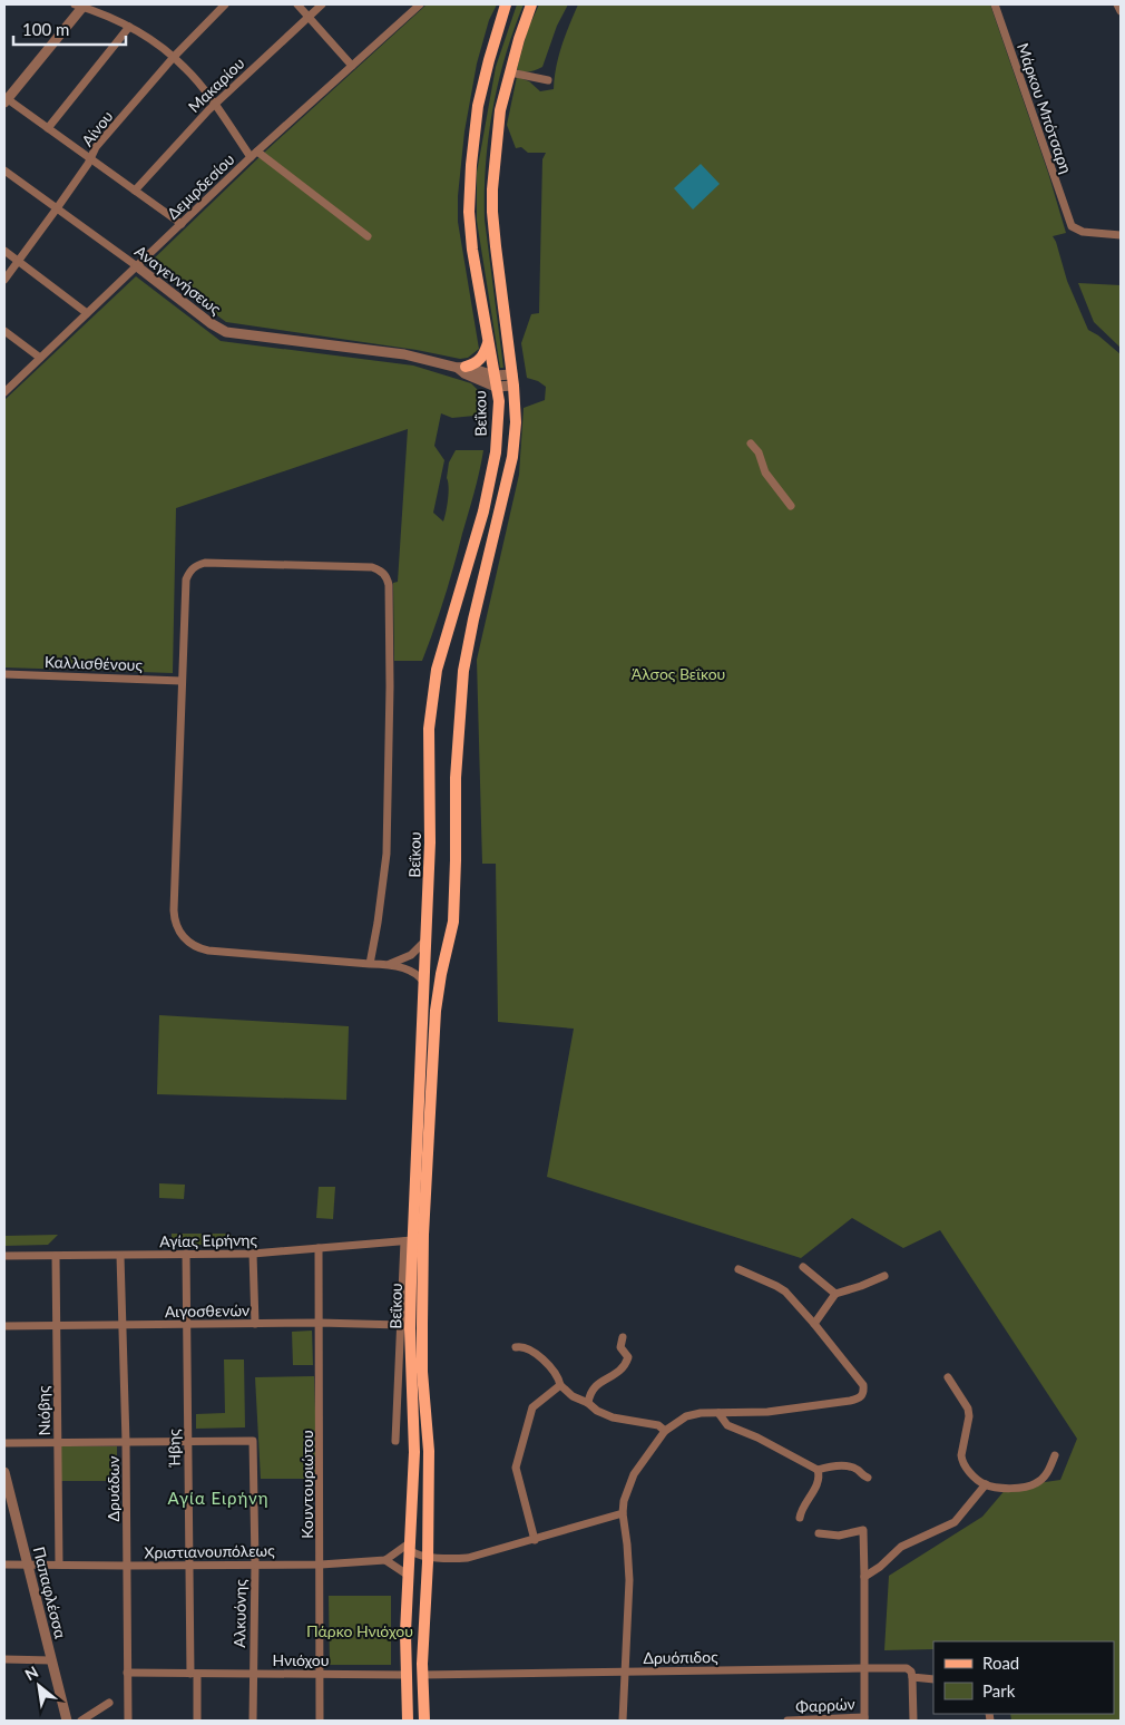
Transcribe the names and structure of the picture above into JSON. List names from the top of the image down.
{
  "streets": {
    "main road": ["Βεΐκου"],
    "street": [
      "Μακαρίου",
      "Μάρκου Μπότσαρη",
      "Αίνου",
      "Δεμιρδεσίου",
      "Αναγεννήσεως",
      "Καλλισθένους",
      "Αγίας Ειρήνης",
      "Αιγοσθενών",
      "Νιόβης",
      "Ήβης",
      "Κουντουριώτου",
      "Δρυάδων",
      "Χριστιανουπόλεως",
      "Παπαφλέσσα",
      "Αλκυόνης",
      "Δρυόπιδος",
      "Ηνιόχου",
      "Φαρρών"
    ]
  },
  "crossings": [
    ["Αίνου", "Αναγεννήσεως"],
    ["Δεμιρδεσίου", "Αναγεννήσεως"],
    ["Αναγεννήσεως", "Βεΐκου"],
    ["Βεΐκου", "Αγίας Ειρήνης"],
    ["Βεΐκου", "Αιγοσθενών"],
    ["Βεΐκου", "Δρυόπιδος"],
    ["Βεΐκου", "Ηνιόχου"],
    ["Αγίας Ειρήνης", "Νιόβης"],
    ["Αγίας Ειρήνης", "Ήβης"],
    ["Αγίας Ειρήνης", "Κουντουριώτου"],
    ["Αγίας Ειρήνης", "Δρυάδων"],
    ["Αιγοσθενών", "Νιόβης"],
    ["Αιγοσθενών", "Ήβης"],
    ["Αιγοσθενών", "Κουντουριώτου"],
    ["Αιγοσθενών", "Δρυάδων"],
    ["Νιόβης", "Χριστιανουπόλεως"],
    ["Ήβης", "Χριστιανουπόλεως"],
    ["Ήβης", "Αλκυόνης"],
    ["Ήβης", "Ηνιόχου"],
    ["Κουντουριώτου", "Χριστιανουπόλεως"],
    ["Κουντουριώτου", "Ηνιόχου"],
    ["Δρυάδων", "Χριστιανουπόλεως"],
    ["Δρυάδων", "Ηνιόχου"],
    ["Χριστιανουπόλεως", "Παπαφλέσσα"],
    ["Χριστιανουπόλεως", "Αλκυόνης"],
    ["Αλκυόνης", "Ηνιόχου"]
  ],
  "districts": ["Αγία Ειρήνη"],
  "parks": ["Άλσος Βεΐκου", "Πάρκο Ηνιόχου"],
  "legend": ["Road", "Park"],
  "scale_bar": "100 m",
  "north": "top left"
}
